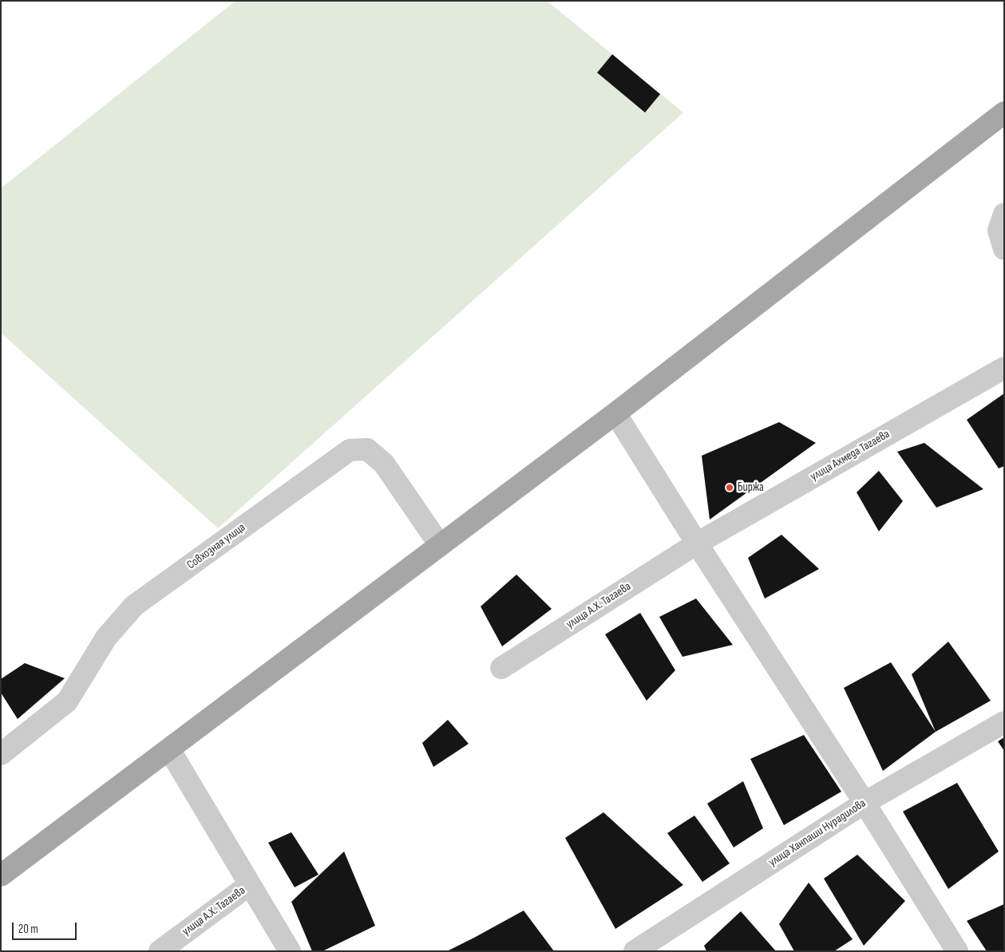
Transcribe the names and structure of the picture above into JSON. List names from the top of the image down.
{
  "streets": {
    "street": [
      "улица Ахмеда Тагаева",
      "Совхозная улица",
      "улица А.Х. Тагаева",
      "улица Ханпаши Нурадилова"
    ]
  },
  "crossings": [
    ["улица Ахмеда Тагаева", "улица А.Х. Тагаева"]
  ],
  "places": ["Биржа"],
  "scale_bar": "20 m"
}
